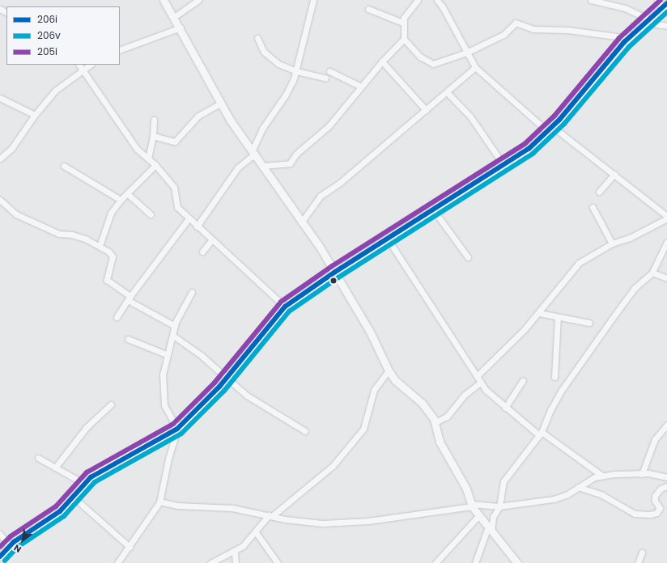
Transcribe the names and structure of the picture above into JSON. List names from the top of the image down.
{
  "lines": ["transit line 205i", "transit line 206i", "transit line 206v"],
  "legend": ["206i", "206v", "205i"],
  "north": "bottom left"
}
